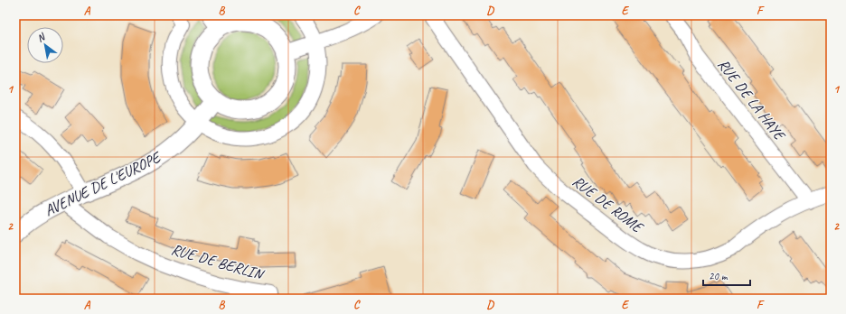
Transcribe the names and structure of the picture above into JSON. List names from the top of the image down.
{
  "streets": {
    "street": [
      "RUE DE LA HAYE",
      "AVENUE DE L'EUROPE",
      "RUE DE ROME",
      "RUE DE BERLIN"
    ]
  },
  "crossings": [
    ["RUE DE LA HAYE", "RUE DE ROME"],
    ["AVENUE DE L'EUROPE", "RUE DE BERLIN"]
  ],
  "scale_bar": "20 m",
  "north": "top left",
  "grid": {
    "columns": [
      "A",
      "B",
      "C",
      "D",
      "E",
      "F"
    ],
    "rows": ["1", "2"]
  }
}
